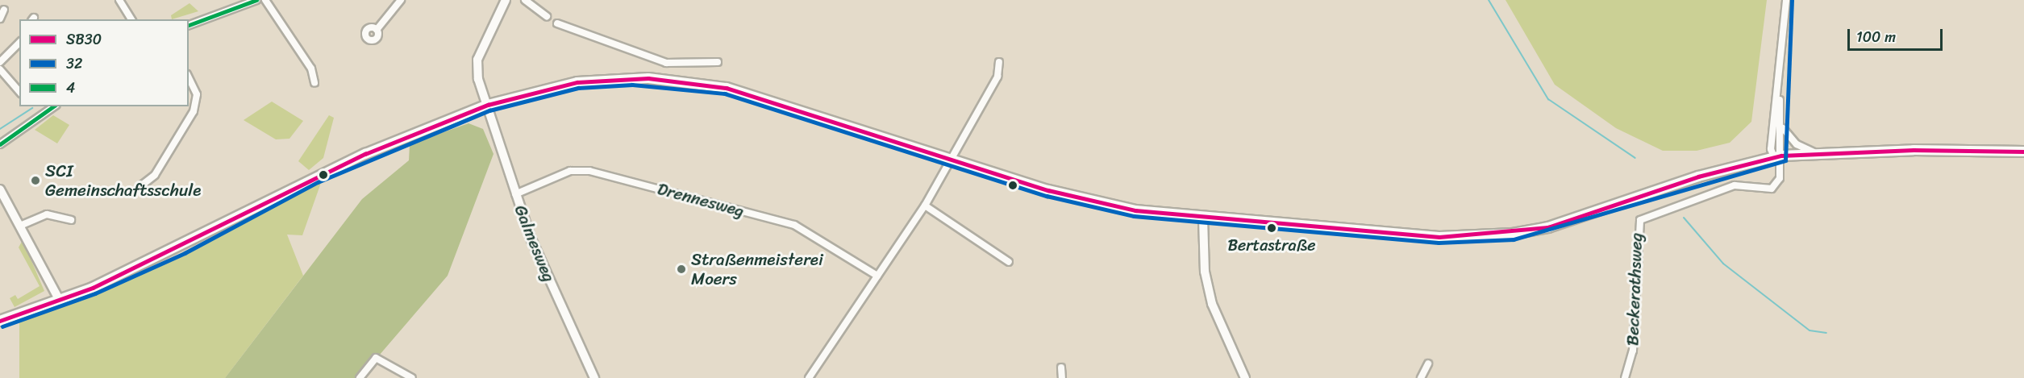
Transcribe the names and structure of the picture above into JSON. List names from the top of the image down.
{
  "streets": {
    "street": ["Drennesweg", "Galmesweg", "Beckerathsweg"]
  },
  "crossings": [
    ["Drennesweg", "Galmesweg"]
  ],
  "places": ["SCI Gemeinschaftsschule", "Bertastraße", "Straßenmeisterei Moers"],
  "lines": ["transit line 32", "transit line 4", "transit line SB30"],
  "legend": ["SB30", "32", "4"],
  "scale_bar": "100 m"
}
